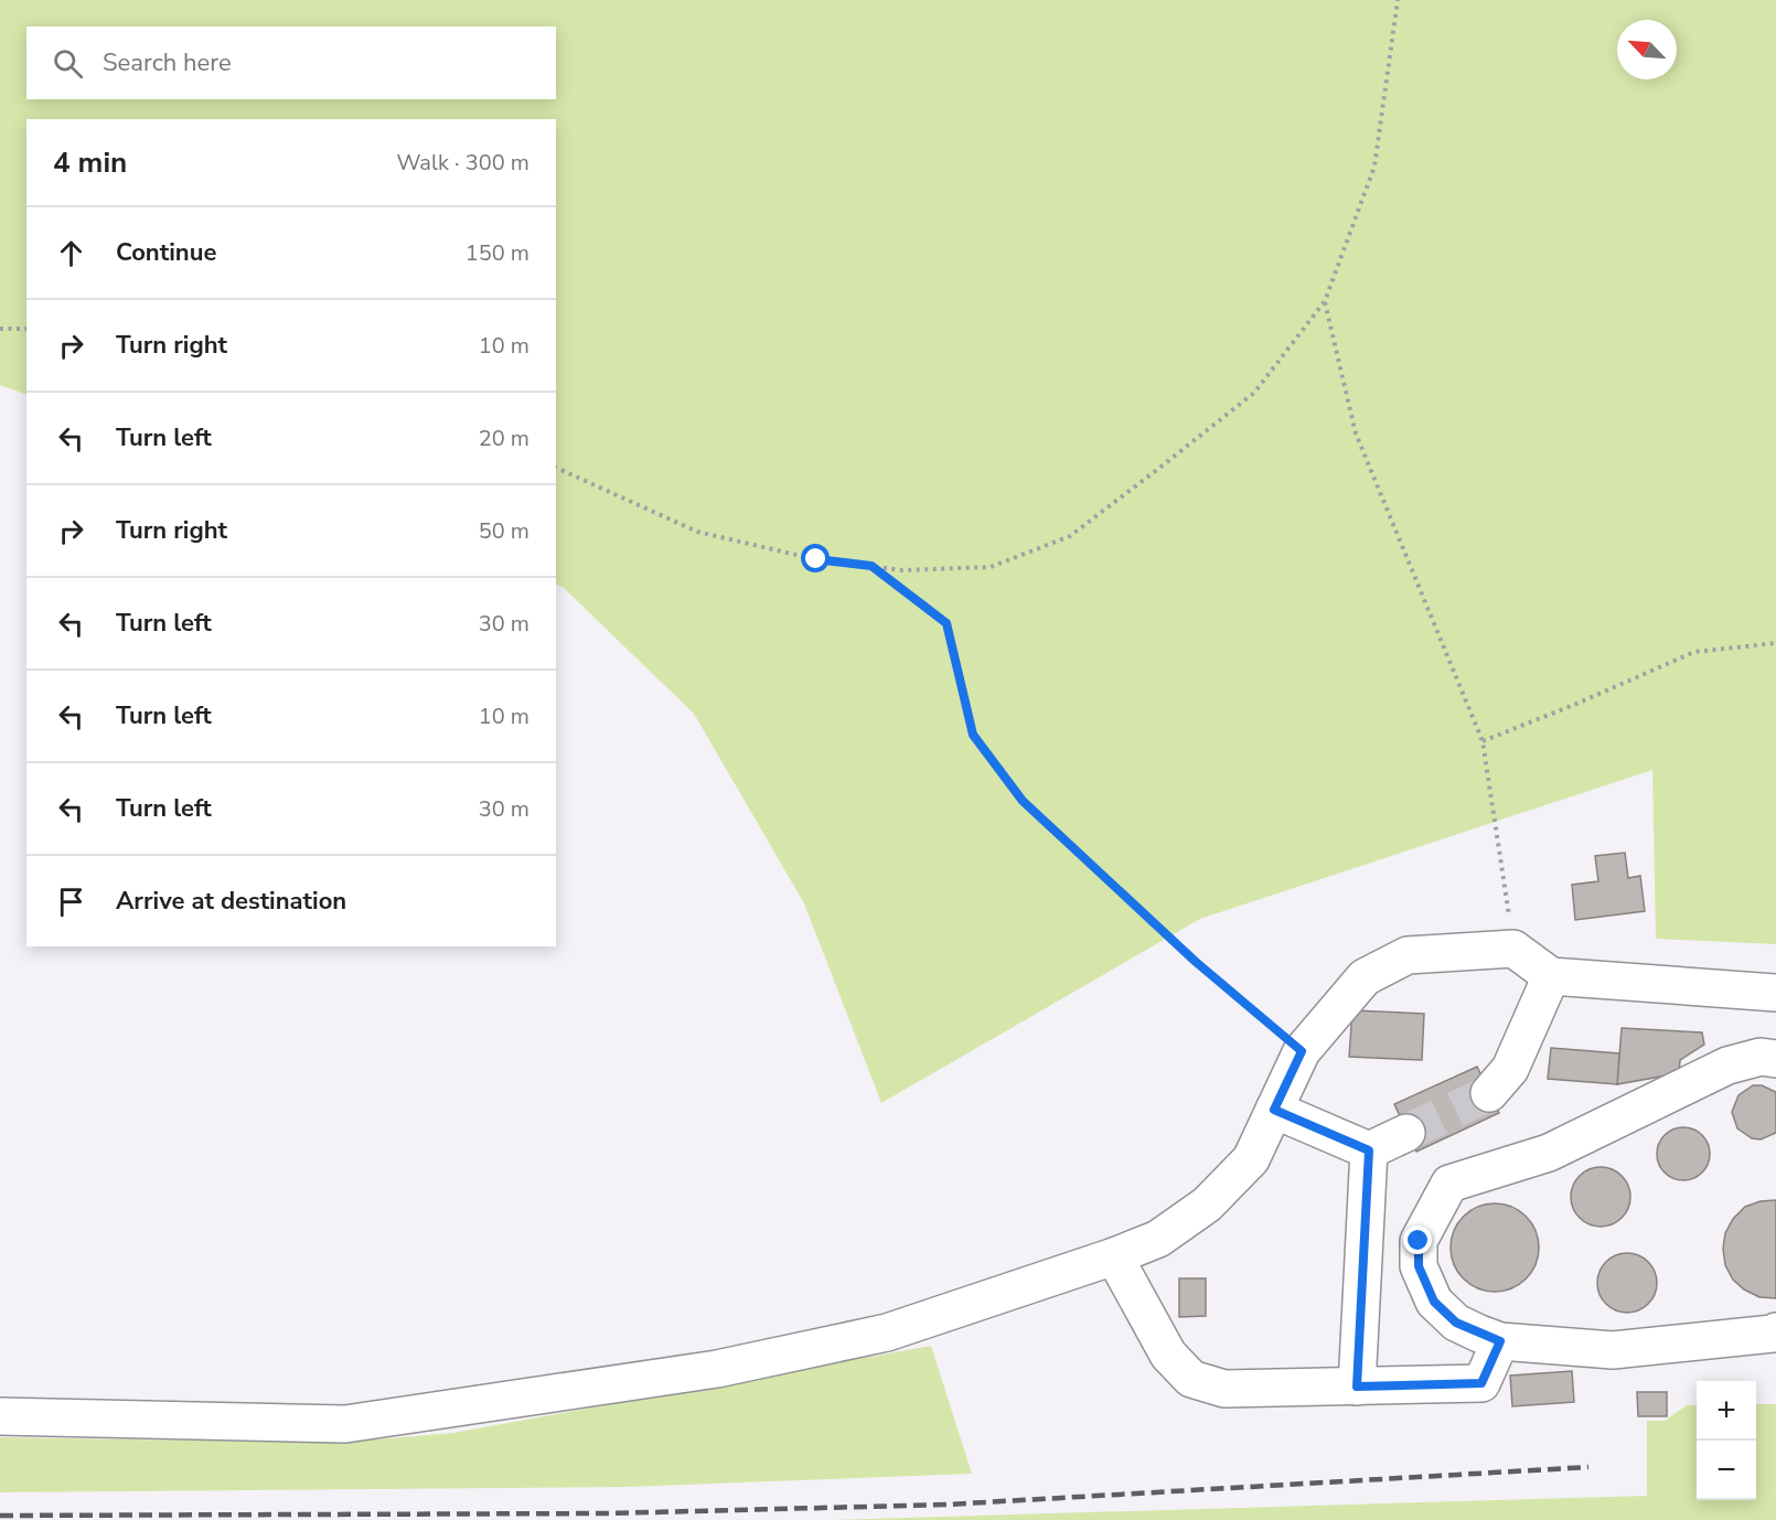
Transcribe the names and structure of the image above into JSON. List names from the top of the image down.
{
  "north": "top left",
  "page": {
    "search": "Search here",
    "heading": ["4 min", "Walk · 300 m"],
    "list": [
      ["Continue", "150 m"],
      ["Turn right", "10 m"],
      ["Turn left", "20 m"],
      ["Turn right", "50 m"],
      ["Turn left", "30 m"],
      ["Turn left", "10 m"],
      ["Turn left", "30 m"],
      "Arrive at destination"
    ],
    "map_buttons": ["+", "−"]
  }
}
